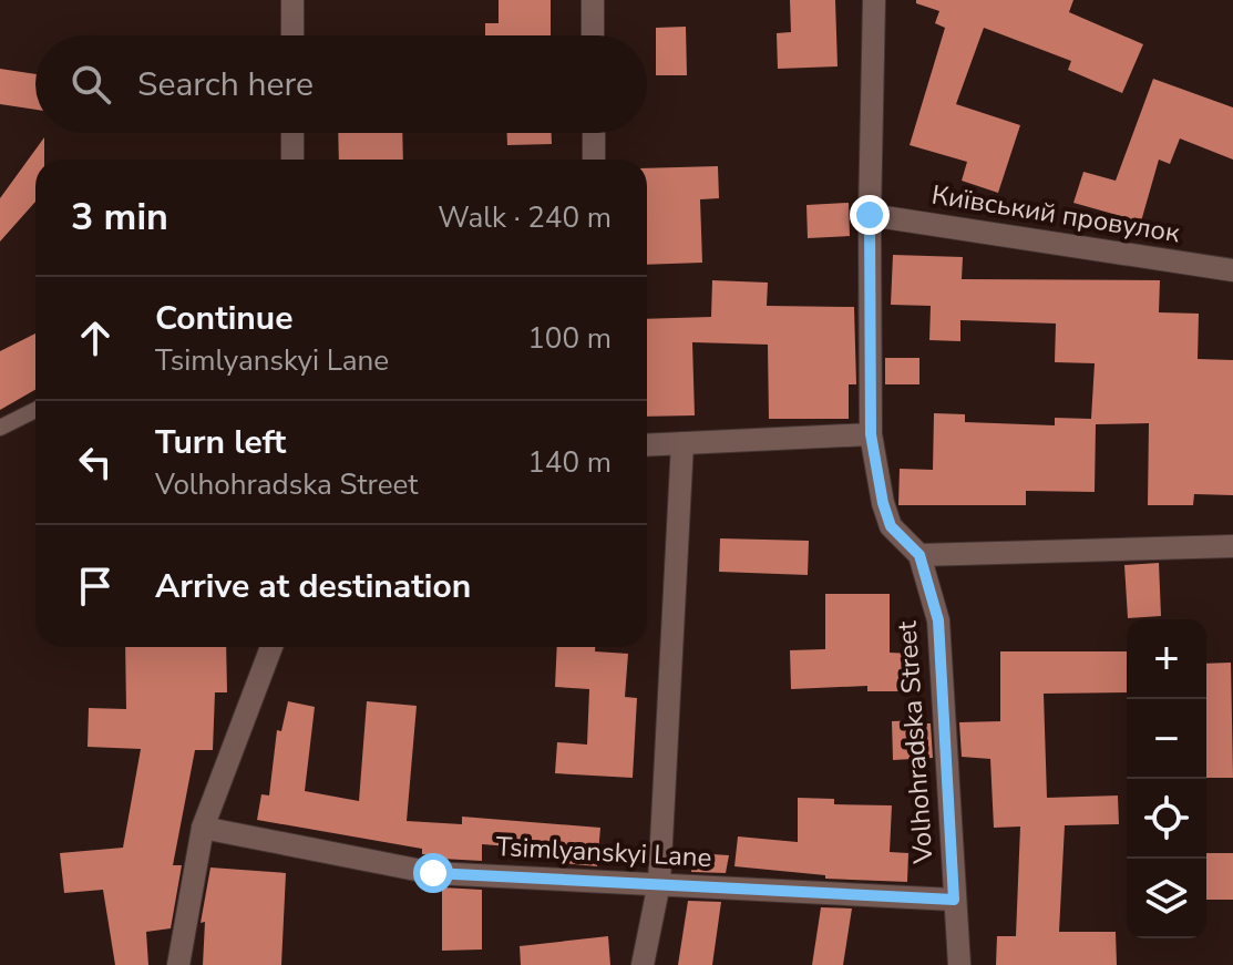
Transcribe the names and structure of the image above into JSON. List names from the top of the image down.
{
  "streets": {
    "street": ["Київський провулок", "Volhohradska Street", "Tsimlyanskyi Lane"]
  },
  "crossings": [
    ["Київський провулок", "Volhohradska Street"],
    ["Volhohradska Street", "Tsimlyanskyi Lane"]
  ],
  "page": {
    "search": "Search here",
    "heading": ["3 min", "Walk · 240 m"],
    "list": [
      ["Continue", "Tsimlyanskyi Lane", "100 m"],
      ["Turn left", "Volhohradska Street", "140 m"],
      "Arrive at destination"
    ],
    "map_buttons": ["+", "−"]
  }
}
